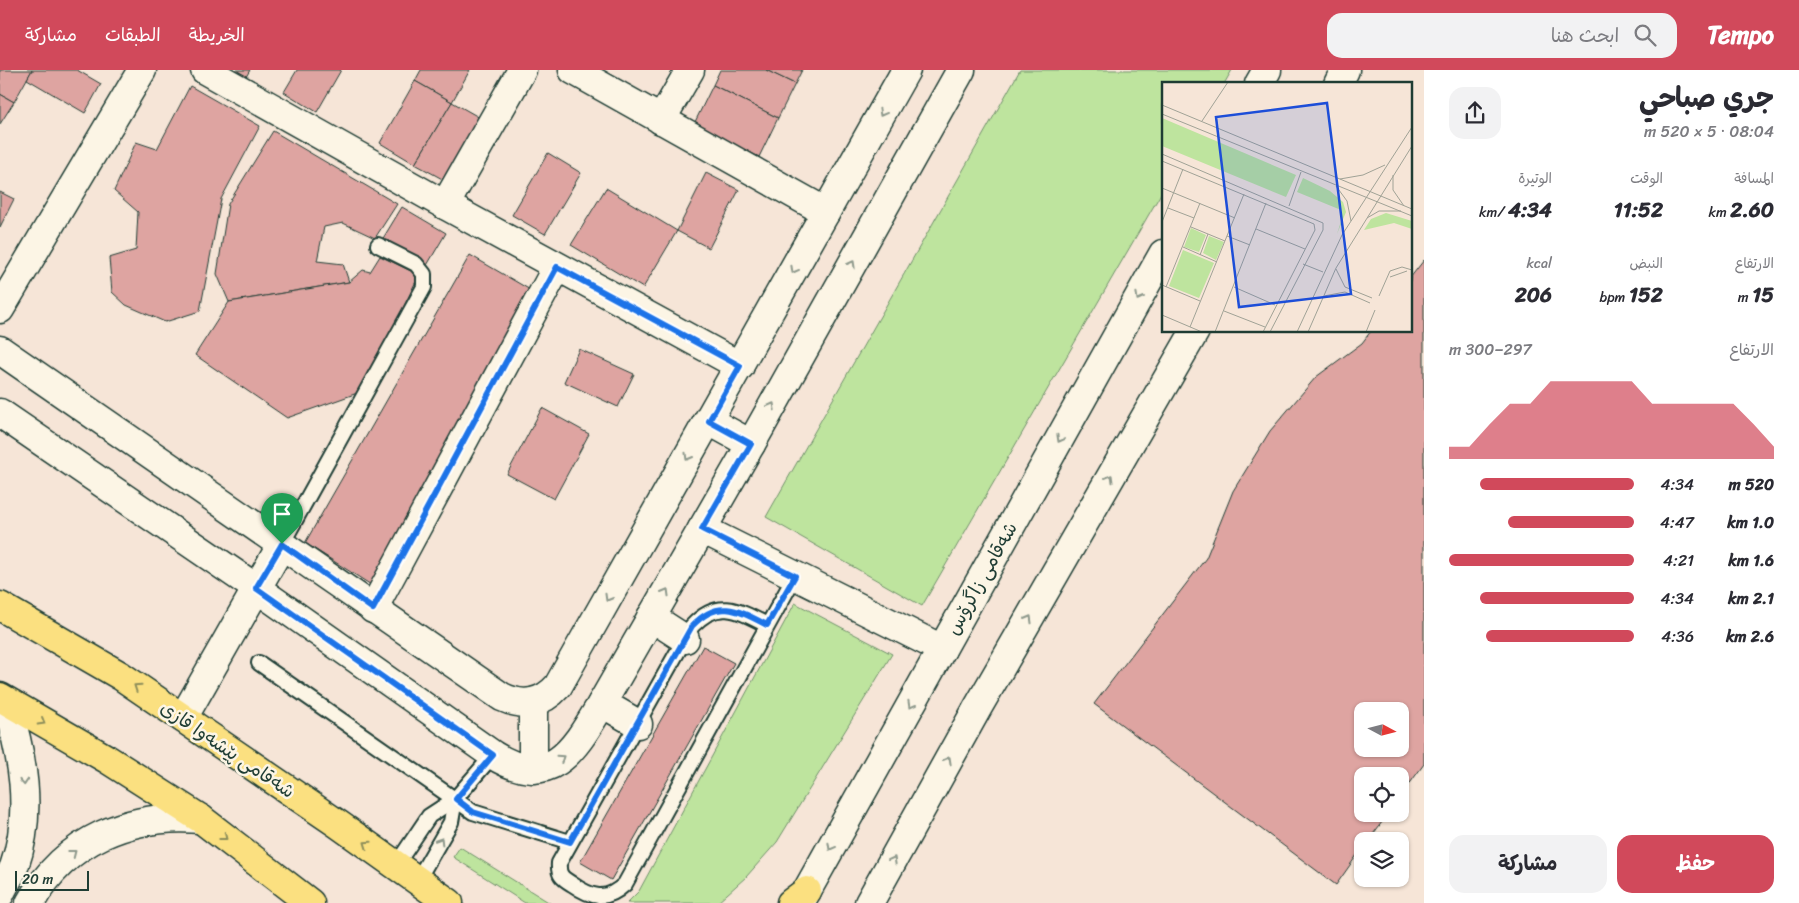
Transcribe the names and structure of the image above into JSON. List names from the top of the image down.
{
  "streets": {
    "highway": ["شەقامی پێشەوا قازی"],
    "street": ["شەقامی زاگرۆس"]
  },
  "scale_bar": "20 m",
  "north": "right",
  "page": {
    "header": "Tempo",
    "search": "ابحث هنا",
    "nav": ["الخريطة", "الطبقات", "مشاركة"],
    "heading": ["جري صباحي", "08:04 · 5 × 520 m"],
    "stats": [
      ["المسافة", "2.60 km"],
      ["الوقت", "11:52"],
      ["الوتيرة", "4:34 /km"],
      ["الارتفاع", "15 m"],
      ["النبض", "152 bpm"],
      ["kcal", "206"]
    ],
    "chart": ["الارتفاع", "297–300 m"],
    "list": [
      {
        "name": "520 m",
        "note": "4:34"
      },
      {
        "name": "1.0 km",
        "note": "4:47"
      },
      {
        "name": "1.6 km",
        "note": "4:21"
      },
      {
        "name": "2.1 km",
        "note": "4:34"
      },
      {
        "name": "2.6 km",
        "note": "4:36"
      }
    ],
    "buttons": ["حفظ", "مشاركة"],
    "scale": "20 m"
  }
}
